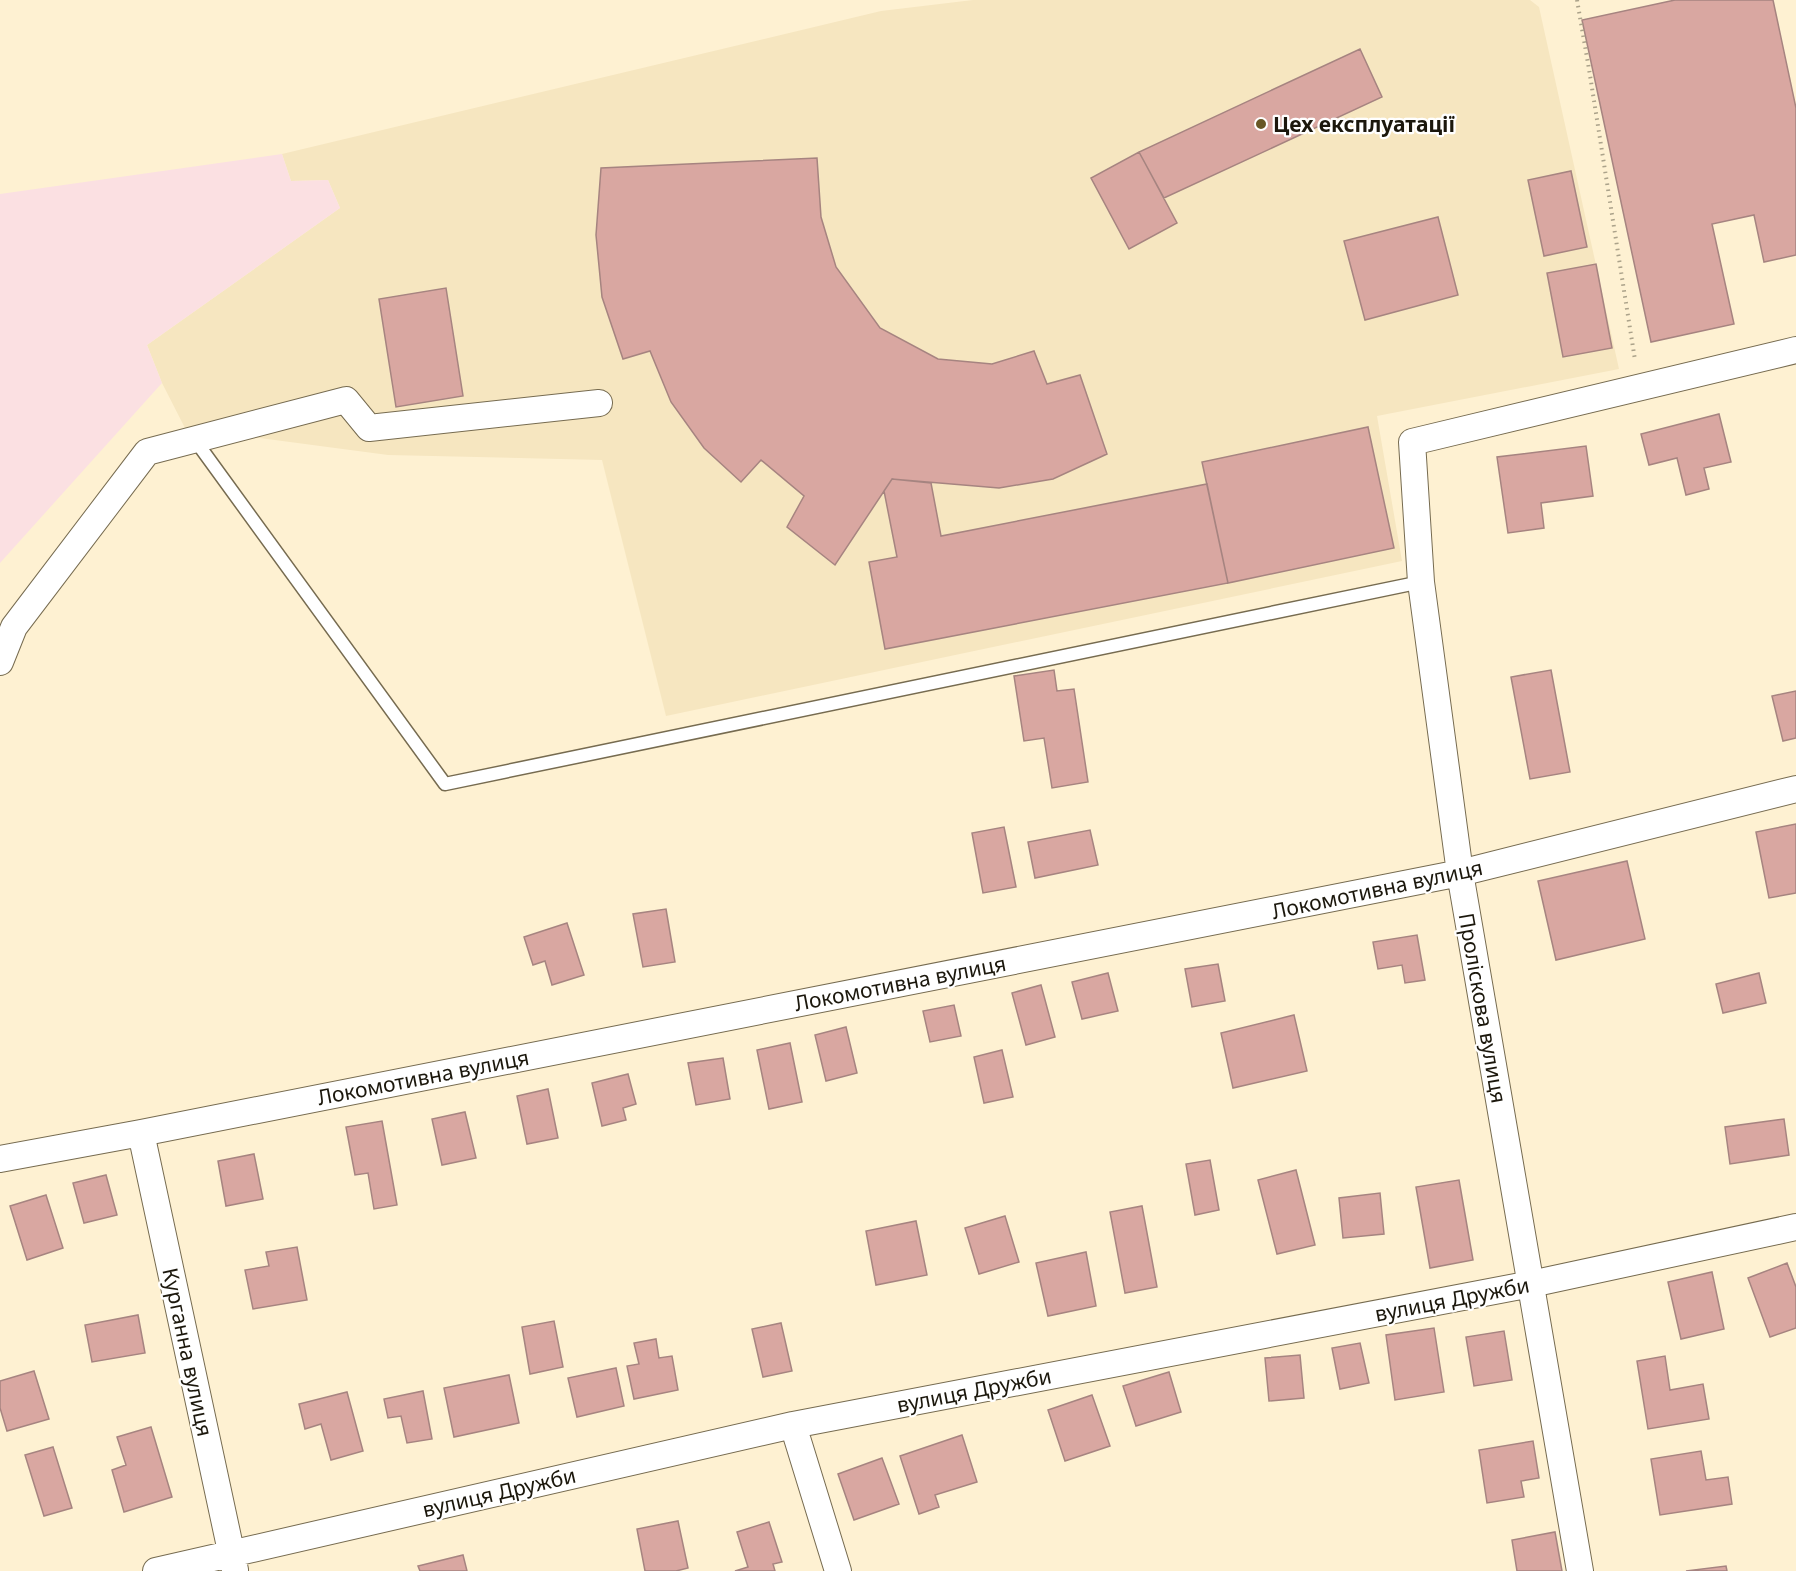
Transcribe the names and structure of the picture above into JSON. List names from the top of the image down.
{
  "streets": {
    "street": [
      "Локомотивна вулиця",
      "Проліскова вулиця",
      "вулиця Дружби",
      "Курганна вулиця"
    ]
  },
  "crossings": [
    ["Локомотивна вулиця", "Проліскова вулиця"],
    ["Локомотивна вулиця", "Курганна вулиця"],
    ["Проліскова вулиця", "вулиця Дружби"],
    ["вулиця Дружби", "Курганна вулиця"]
  ],
  "places": ["Цех експлуатації"]
}
